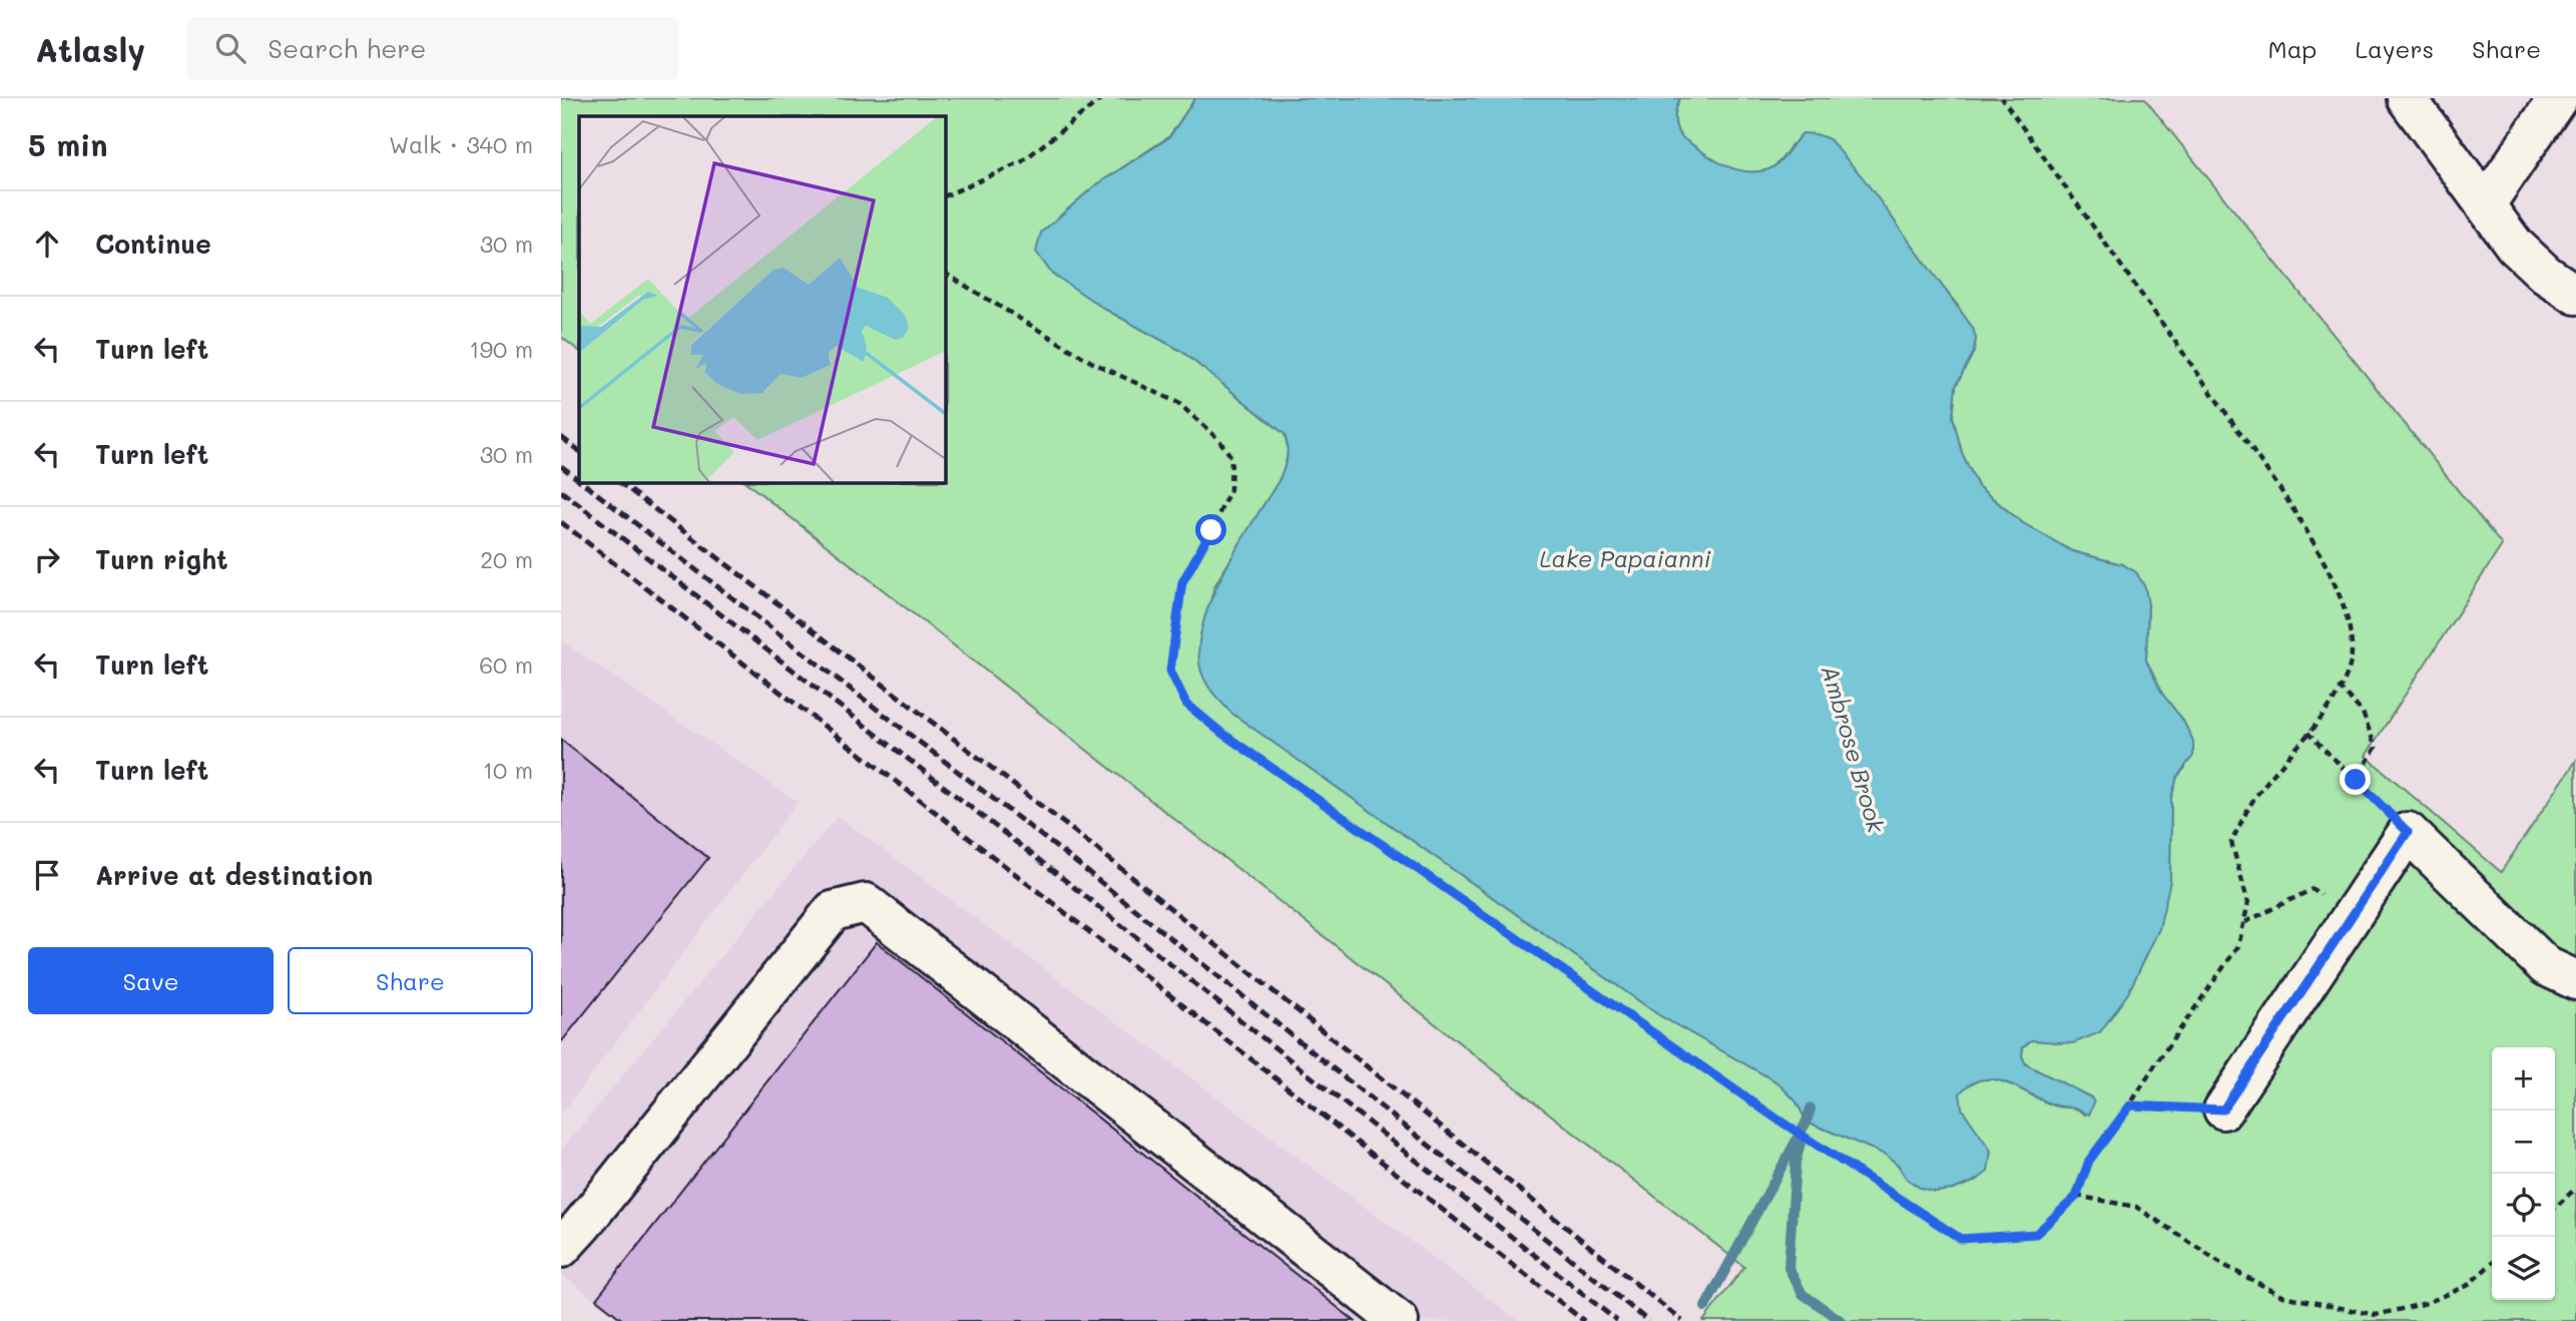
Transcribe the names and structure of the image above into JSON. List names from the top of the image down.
{
  "water": ["Lake Papaianni", "Ambrose Brook"],
  "page": {
    "header": "Atlasly",
    "search": "Search here",
    "nav": ["Map", "Layers", "Share"],
    "heading": ["5 min", "Walk · 340 m"],
    "list": [
      ["Continue", "30 m"],
      ["Turn left", "190 m"],
      ["Turn left", "30 m"],
      ["Turn right", "20 m"],
      ["Turn left", "60 m"],
      ["Turn left", "10 m"],
      "Arrive at destination"
    ],
    "buttons": ["Save", "Share"],
    "map_buttons": ["+", "−"]
  }
}
